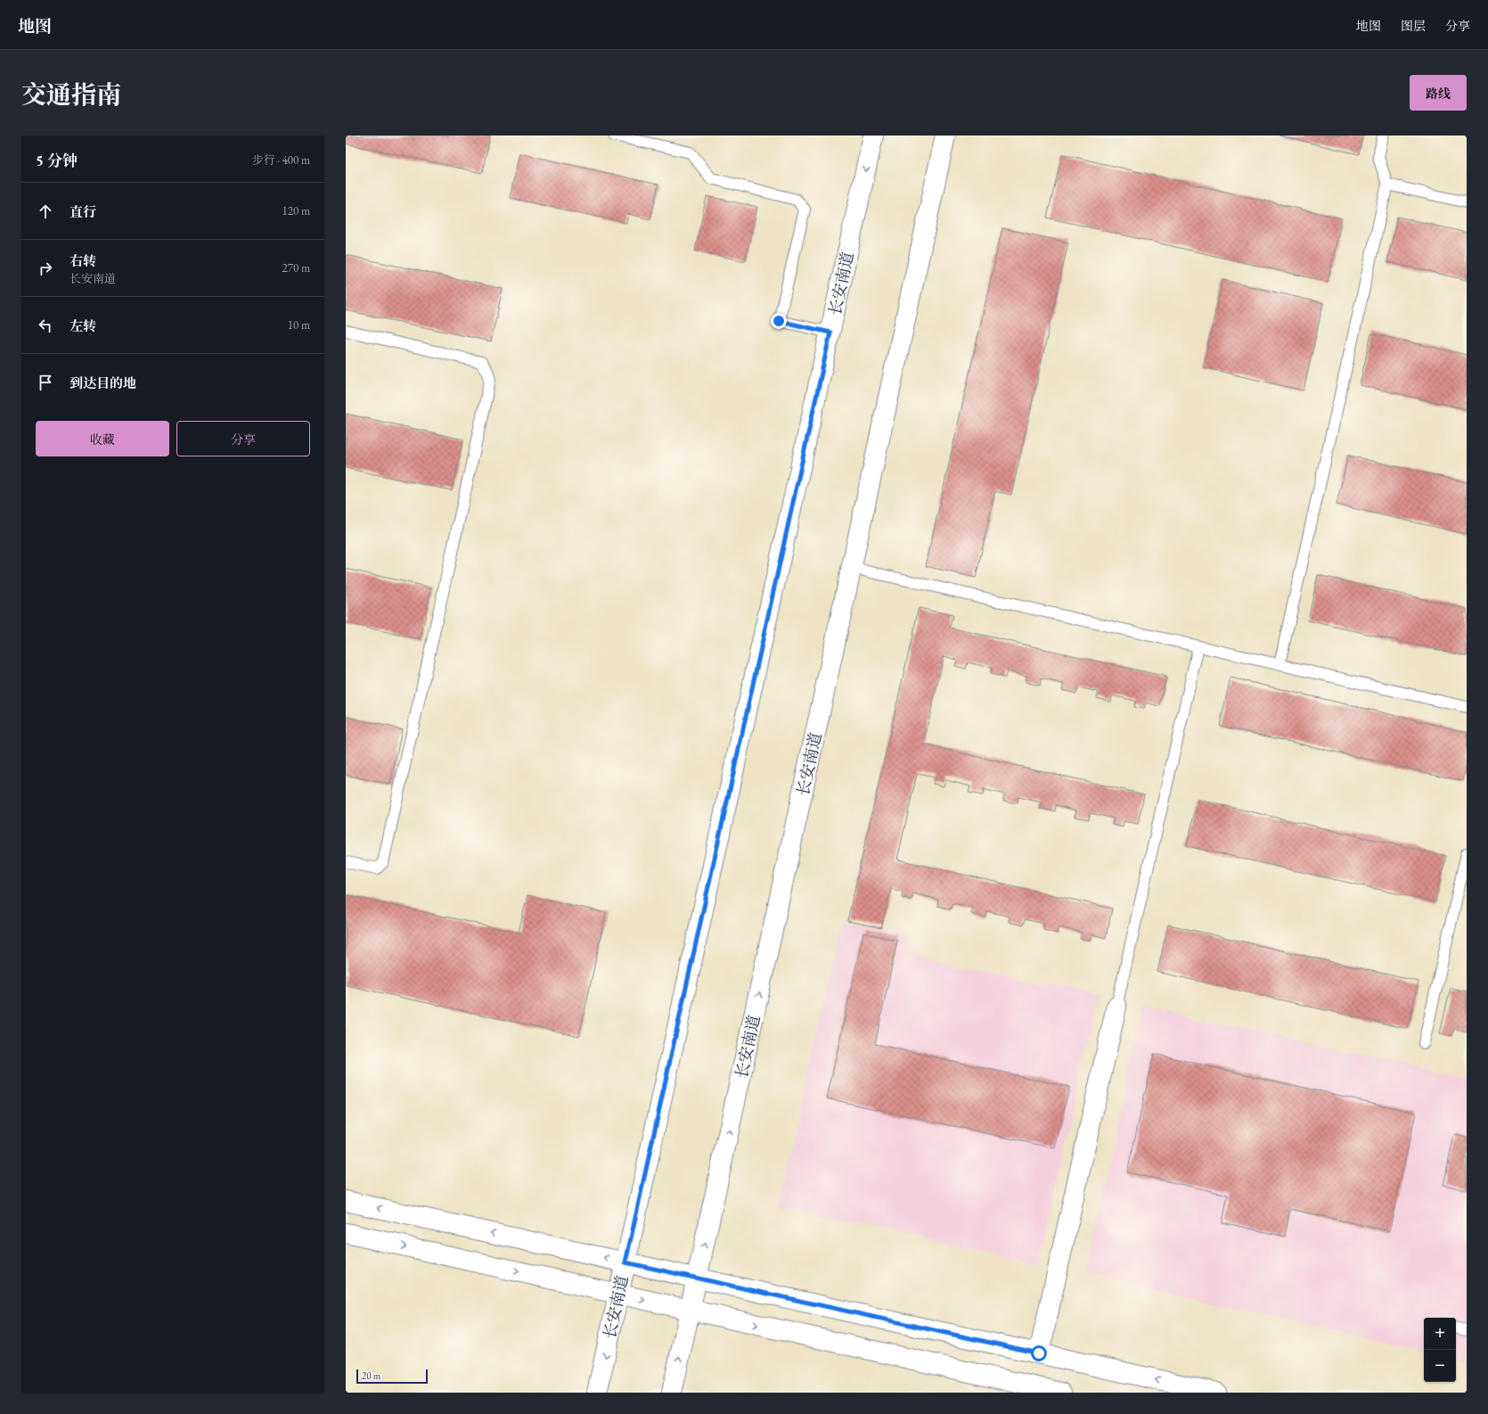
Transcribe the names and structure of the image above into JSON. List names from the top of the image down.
{
  "streets": {
    "main road": ["长安南道"]
  },
  "scale_bar": "20 m",
  "page": {
    "header": "地图",
    "nav": ["地图", "图层", "分享"],
    "title": "交通指南",
    "buttons": [
      "路线",
      ["收藏", "分享"]
    ],
    "heading": ["5 分钟", "步行 · 400 m"],
    "list": [
      ["直行", "120 m"],
      ["右转", "长安南道", "270 m"],
      ["左转", "10 m"],
      "到达目的地"
    ],
    "map_buttons": ["+", "−"],
    "scale": "20 m"
  }
}
